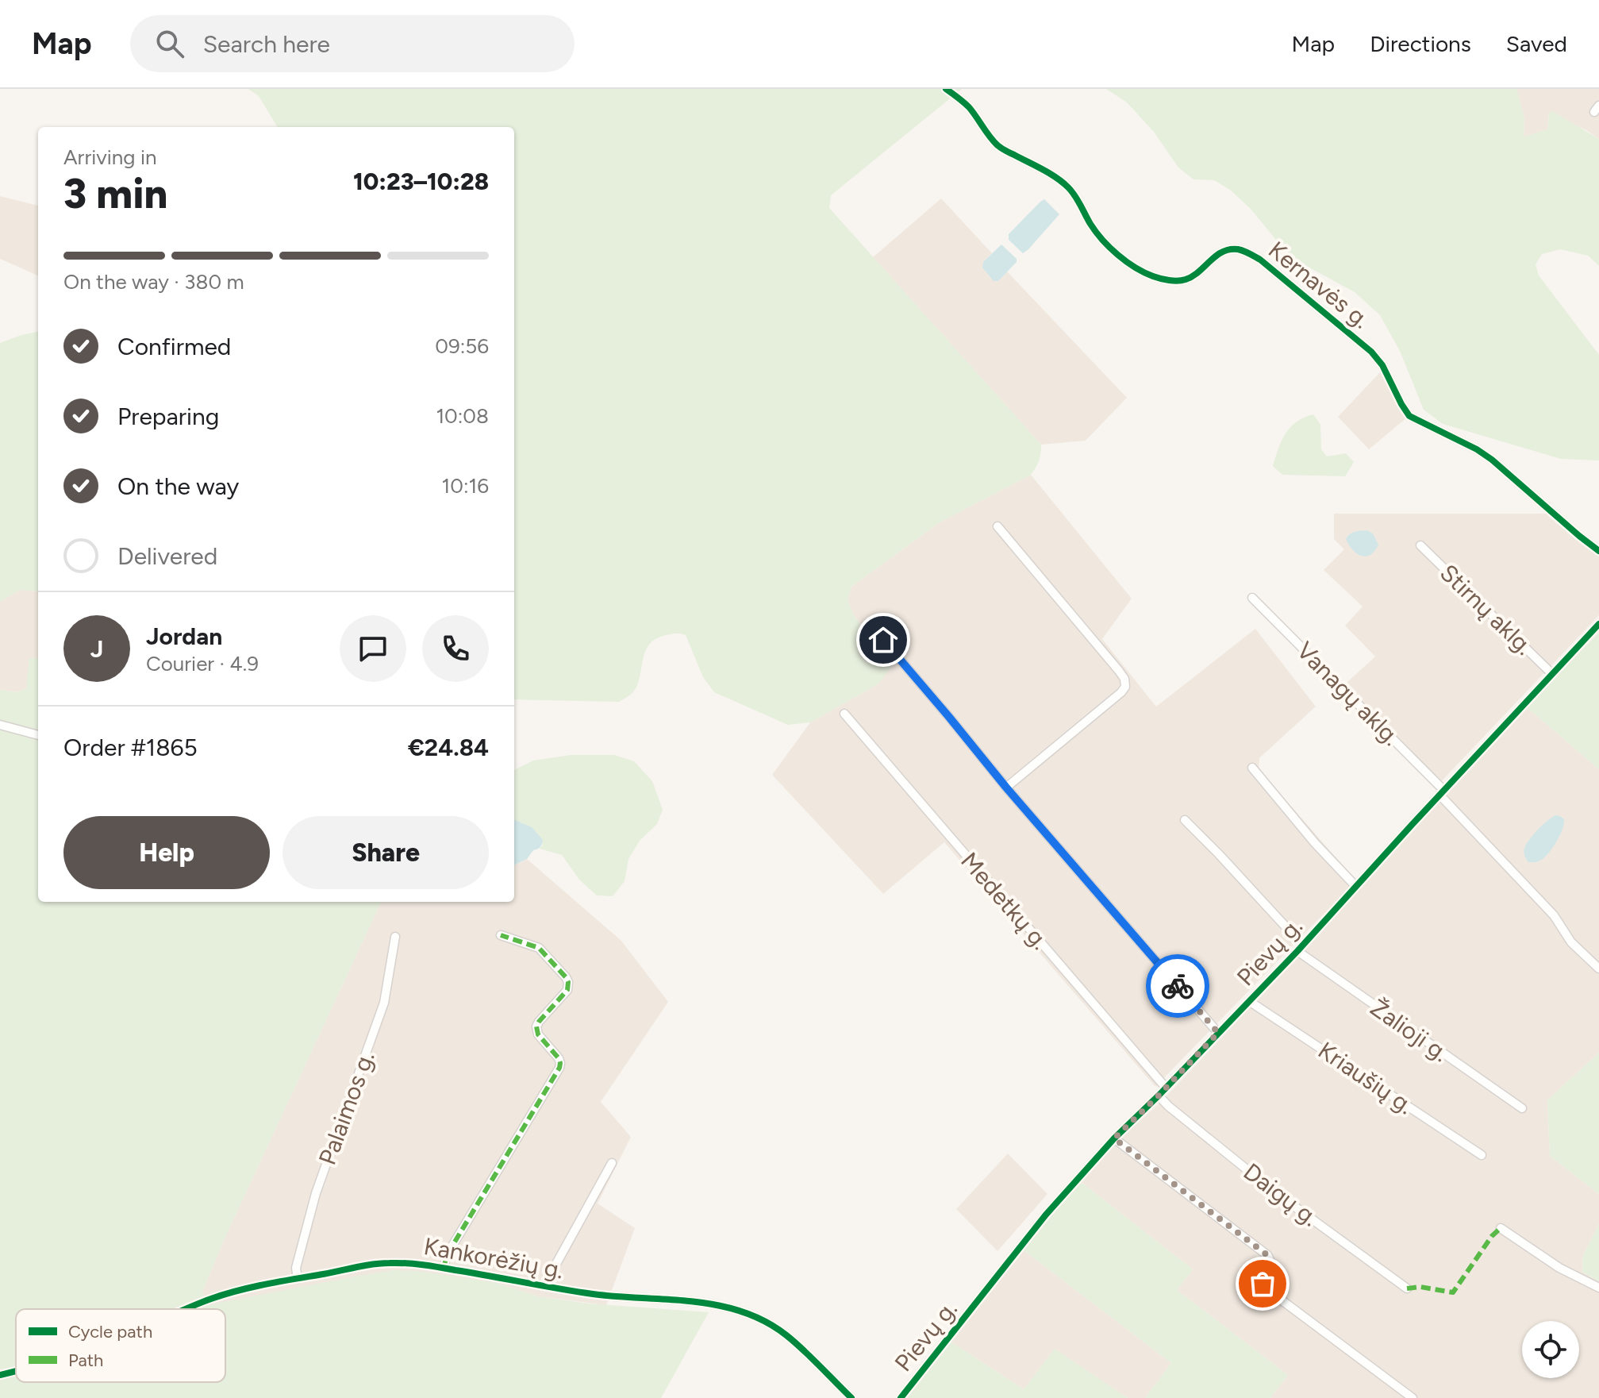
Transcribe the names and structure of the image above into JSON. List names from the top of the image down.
{
  "streets": {
    "street": [
      "Kernavės g.",
      "Stirnų aklg.",
      "Vanagų aklg.",
      "Medetkų g.",
      "Pievų g.",
      "Žalioji g.",
      "Kriaušių g.",
      "Palaimos g.",
      "Daigų g.",
      "Kankorėžių g."
    ]
  },
  "crossings": [
    ["Stirnų aklg.", "Pievų g."],
    ["Vanagų aklg.", "Pievų g."],
    ["Medetkų g.", "Pievų g."],
    ["Pievų g.", "Žalioji g."],
    ["Pievų g.", "Kriaušių g."],
    ["Pievų g.", "Daigų g."],
    ["Palaimos g.", "Kankorėžių g."]
  ],
  "legend": ["Cycle path", "Path"],
  "page": {
    "header": "Map",
    "search": "Search here",
    "nav": ["Map", "Directions", "Saved"],
    "heading": ["3 min", "Arriving in", "10:23–10:28"],
    "panel": [
      "Jordan",
      "Courier · 4.9",
      "Order #1865",
      "€24.84"
    ],
    "bar": "On the way · 380 m",
    "list": [
      ["Confirmed", "09:56"],
      ["Preparing", "10:08"],
      ["On the way", "10:16"],
      "Delivered"
    ],
    "round": "J",
    "buttons": ["Help", "Share"]
  }
}
